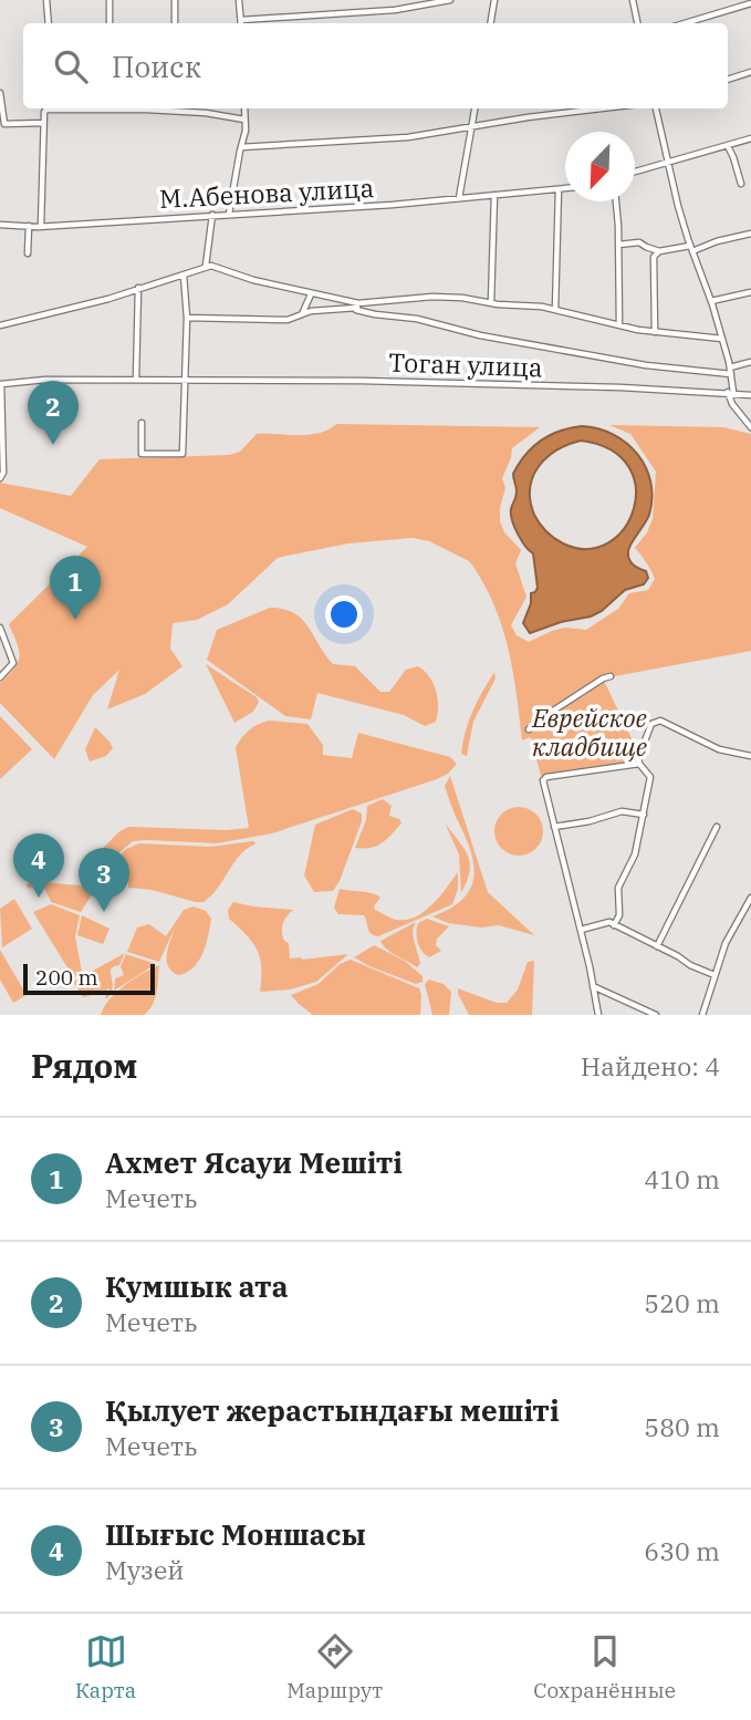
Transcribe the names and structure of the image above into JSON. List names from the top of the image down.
{
  "streets": {
    "street": ["М.Абенова улица", "Тоган улица"]
  },
  "parks": ["Еврейское кладбище"],
  "scale_bar": "200 m",
  "north": "bottom left",
  "page": {
    "search": "Поиск",
    "pins": [
      "2",
      "1",
      "4",
      "3"
    ],
    "scale": "200 m",
    "heading": ["Рядом", "Найдено: 4"],
    "list": [
      {
        "mark": "1",
        "name": "Ахмет Ясауи Мешіті",
        "note": "Мечеть",
        "value": "410 m"
      },
      {
        "mark": "2",
        "name": "Кумшык ата",
        "note": "Мечеть",
        "value": "520 m"
      },
      {
        "mark": "3",
        "name": "Қылует жерастындағы мешіті",
        "note": "Мечеть",
        "value": "580 m"
      },
      {
        "mark": "4",
        "name": "Шығыс Моншасы",
        "note": "Музей",
        "value": "630 m"
      }
    ],
    "nav": ["Карта", "Маршрут", "Сохранённые"]
  }
}
